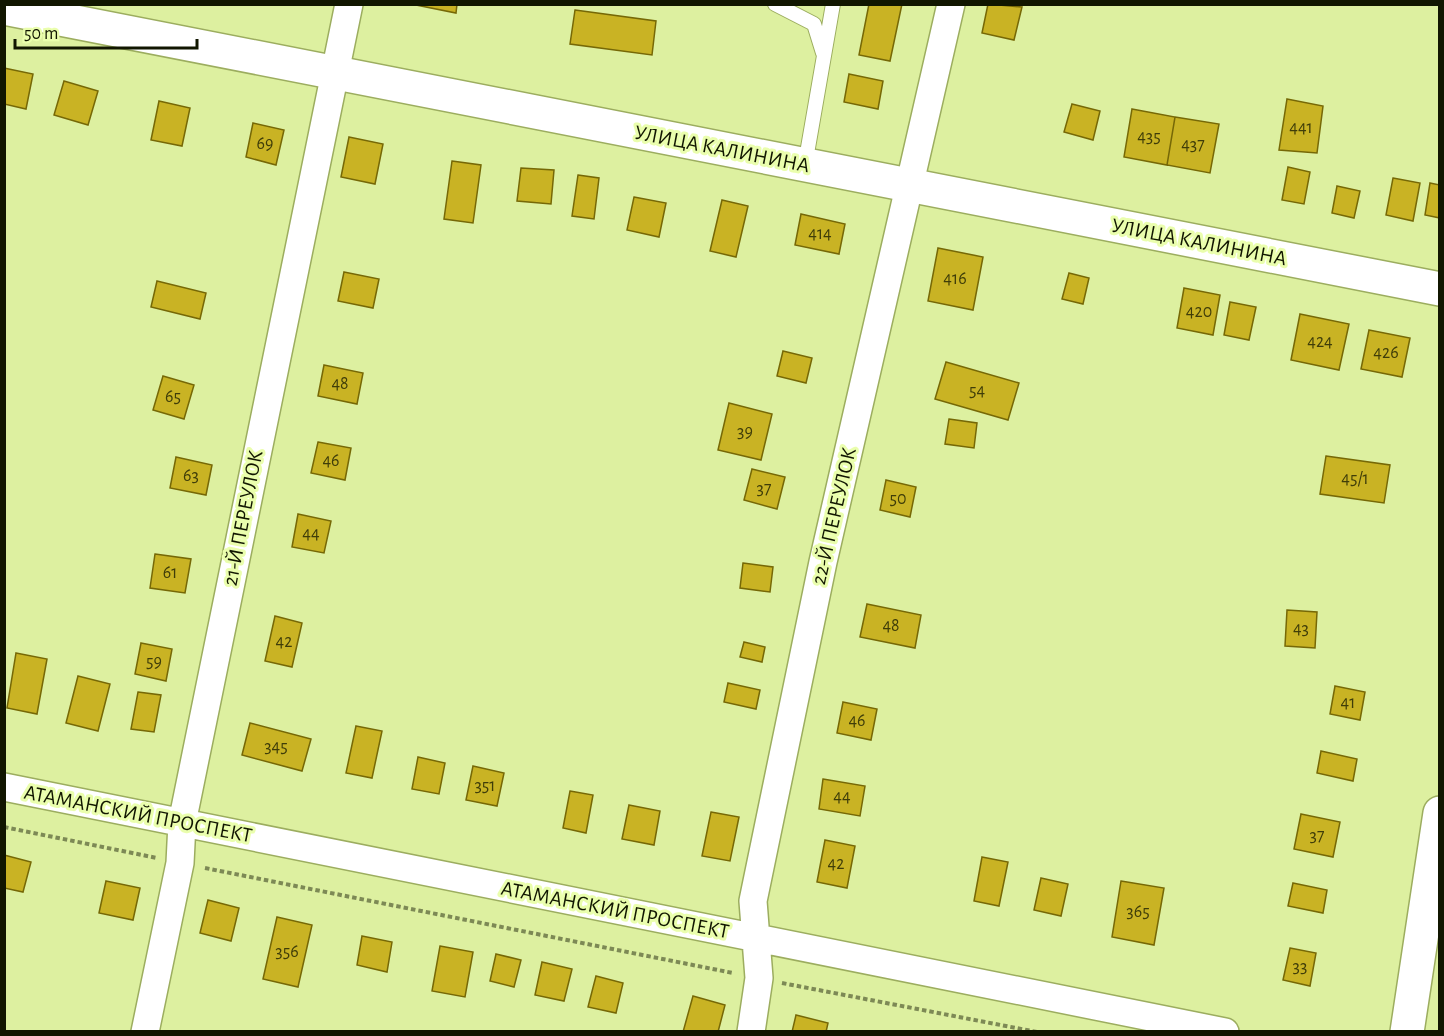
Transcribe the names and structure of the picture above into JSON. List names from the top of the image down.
{
  "streets": {
    "main road": ["УЛИЦА КАЛИНИНА"],
    "street": ["22-Й ПЕРЕУЛОК", "21-Й ПЕРЕУЛОК", "АТАМАНСКИЙ ПРОСПЕКТ"]
  },
  "crossings": [
    ["УЛИЦА КАЛИНИНА", "22-Й ПЕРЕУЛОК"],
    ["УЛИЦА КАЛИНИНА", "21-Й ПЕРЕУЛОК"],
    ["22-Й ПЕРЕУЛОК", "АТАМАНСКИЙ ПРОСПЕКТ"],
    ["21-Й ПЕРЕУЛОК", "АТАМАНСКИЙ ПРОСПЕКТ"]
  ],
  "house_numbers": [
    "441",
    "435",
    "69",
    "437",
    "414",
    "416",
    "420",
    "424",
    "426",
    "48",
    "54",
    "65",
    "39",
    "46",
    "63",
    "45/1",
    "37",
    "50",
    "44",
    "61",
    "48",
    "43",
    "42",
    "59",
    "41",
    "46",
    "345",
    "351",
    "44",
    "37",
    "42",
    "365",
    "356",
    "33"
  ],
  "scale_bar": "50 m"
}
